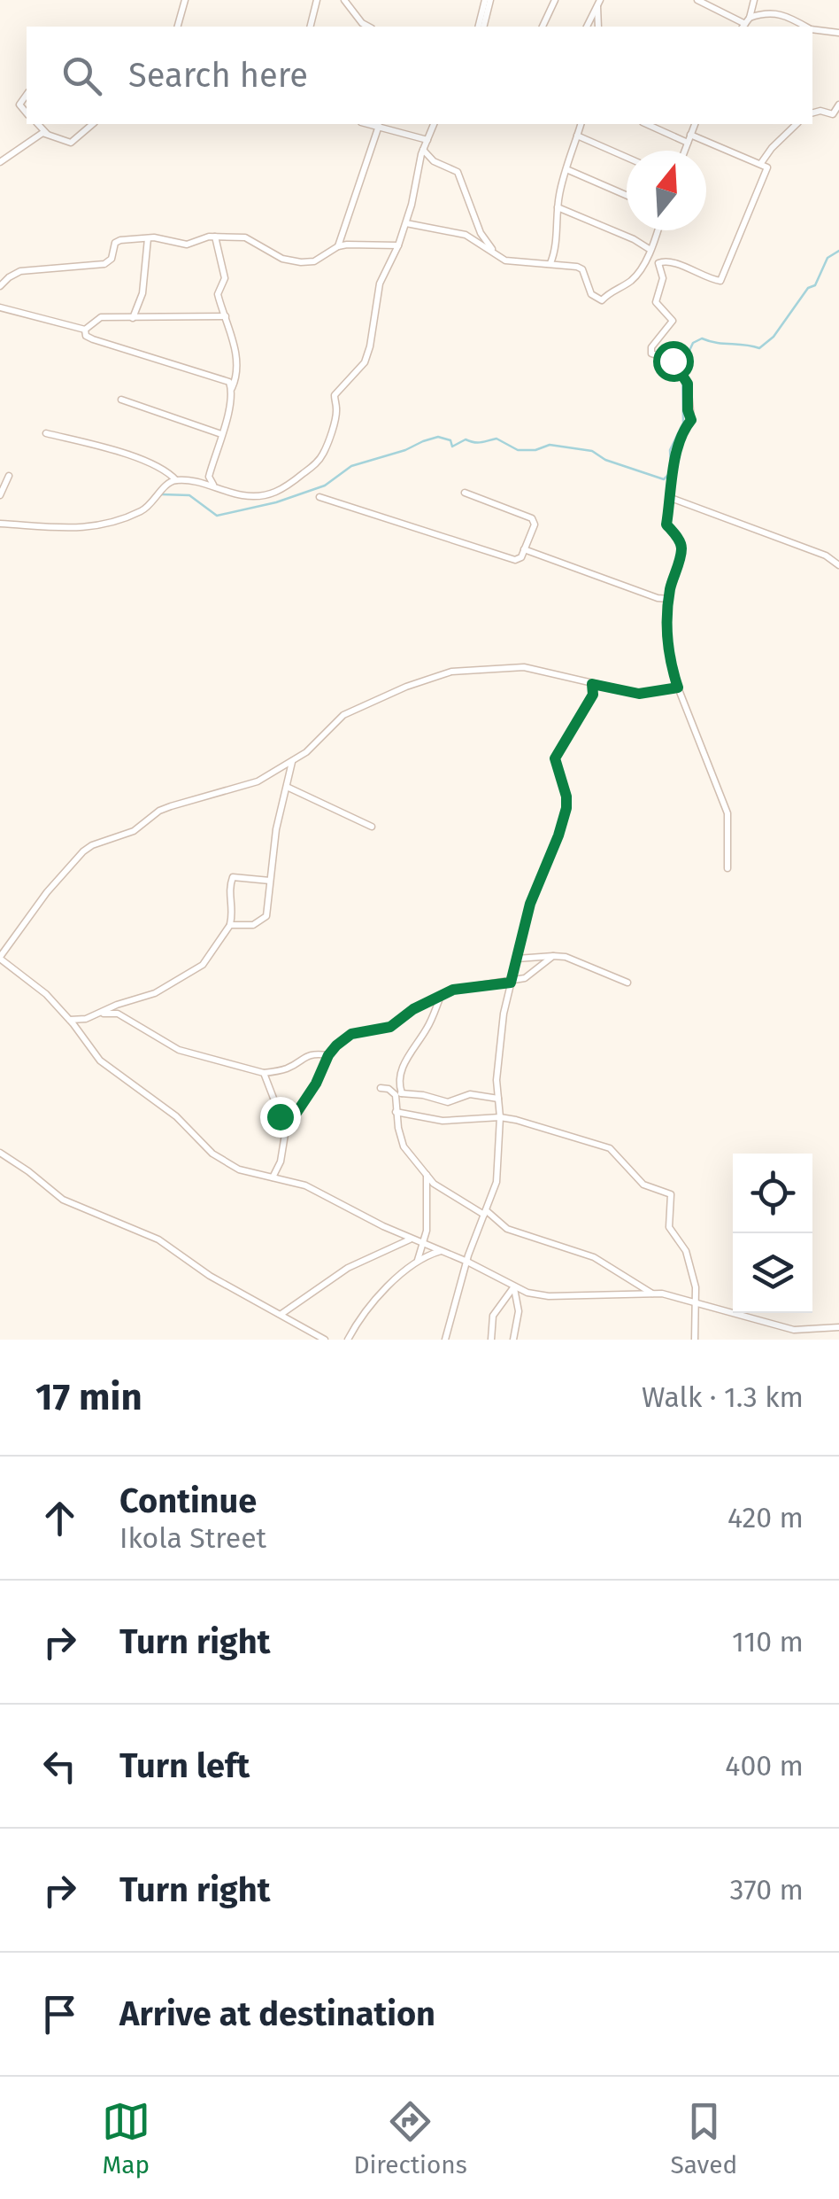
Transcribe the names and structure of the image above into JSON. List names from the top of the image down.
{
  "north": "top",
  "page": {
    "search": "Search here",
    "heading": ["17 min", "Walk · 1.3 km"],
    "list": [
      ["Continue", "Ikola Street", "420 m"],
      ["Turn right", "110 m"],
      ["Turn left", "400 m"],
      ["Turn right", "370 m"],
      "Arrive at destination"
    ],
    "nav": ["Map", "Directions", "Saved"]
  }
}
